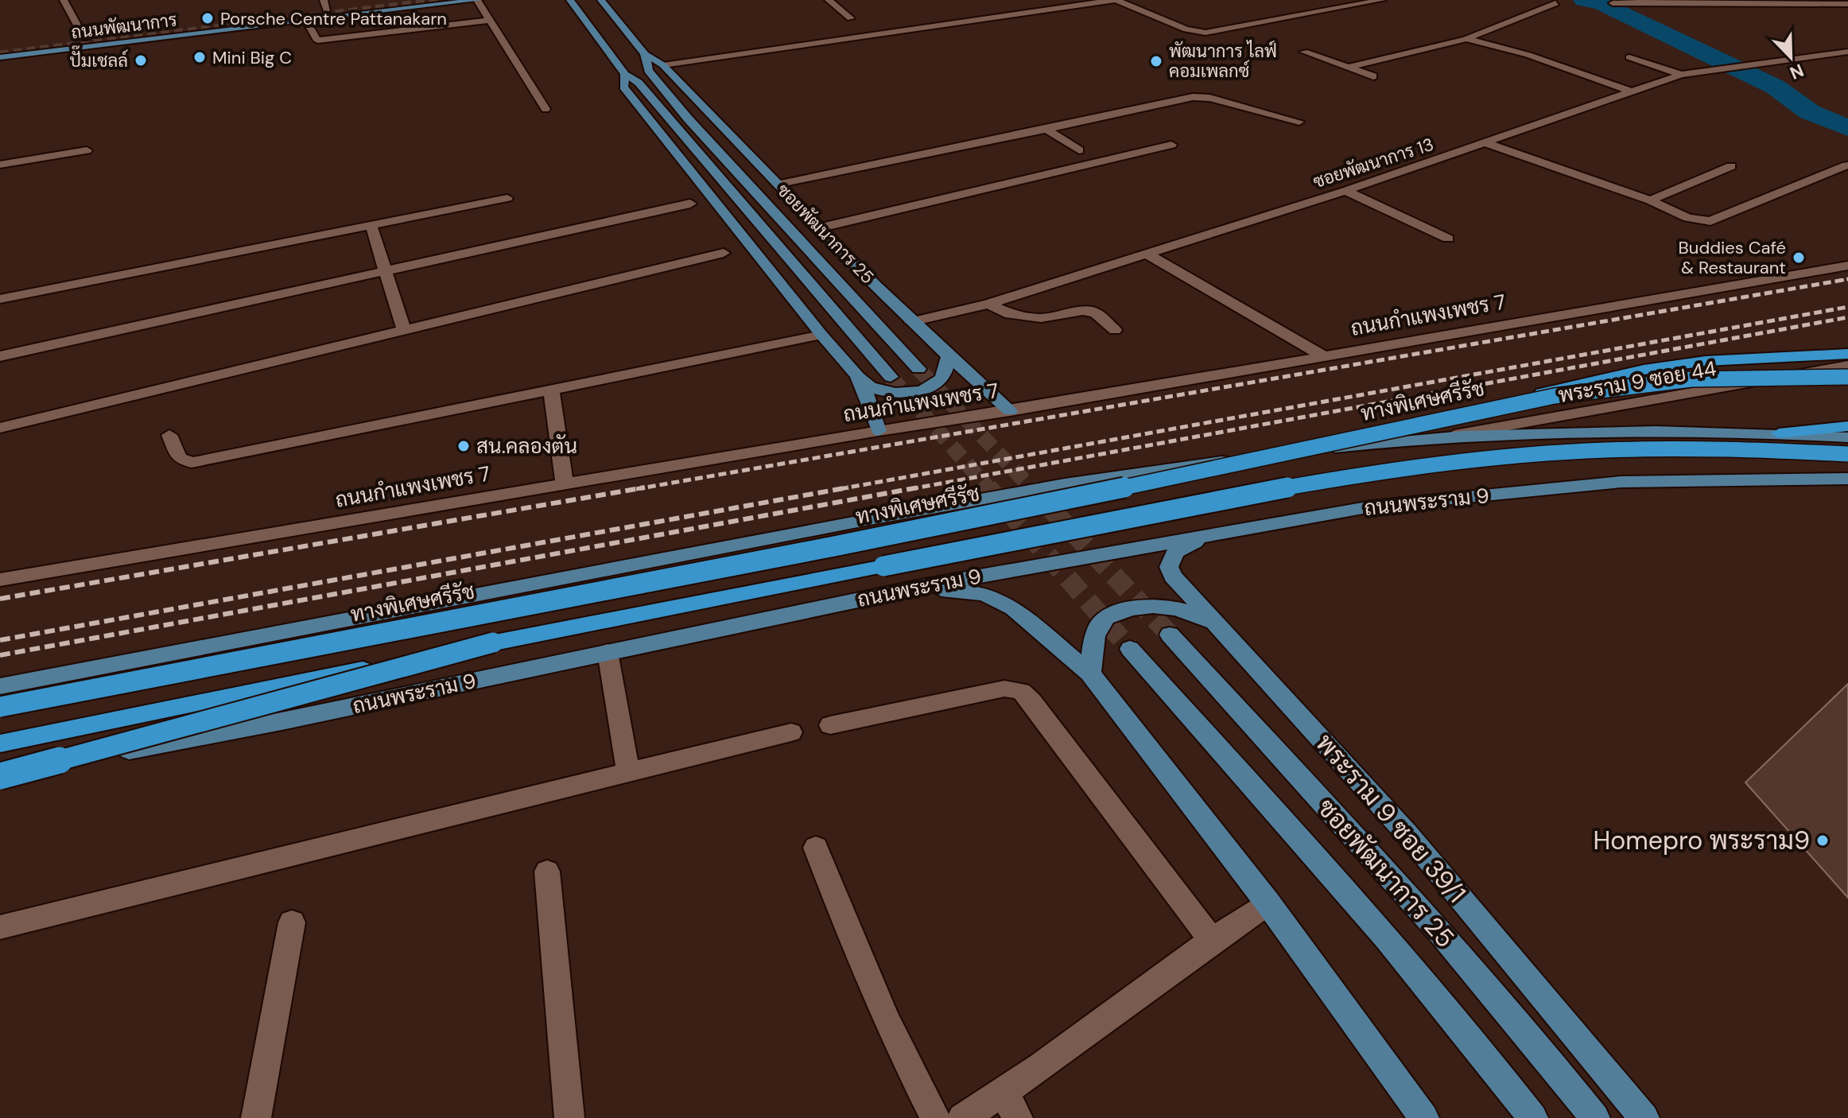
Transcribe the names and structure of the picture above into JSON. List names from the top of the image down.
{
  "streets": {
    "highway": ["ทางพิเศษศรีรัช"],
    "main road": [
      "ถนนพัฒนาการ",
      "ซอยพัฒนาการ 25",
      "ถนนพระราม 9",
      "พระราม 9 ซอย 39/1"
    ],
    "street": ["ซอยพัฒนาการ 13", "ถนนกำแพงเพชร 7", "พระราม 9 ซอย 44"]
  },
  "crossings": [
    ["ซอยพัฒนาการ 13", "ซอยพัฒนาการ 25"],
    ["ซอยพัฒนาการ 25", "ถนนกำแพงเพชร 7"],
    ["ถนนพระราม 9", "พระราม 9 ซอย 39/1"]
  ],
  "places": [
    "Porsche Centre Pattanakarn",
    "Mini Big C",
    "ปั๊มเชลล์",
    "พัฒนาการ ไลฟ์ คอมเพลกซ์",
    "Buddies Café & Restaurant",
    "สน.คลองตัน",
    "Homepro พระราม9"
  ],
  "north": "bottom right"
}
